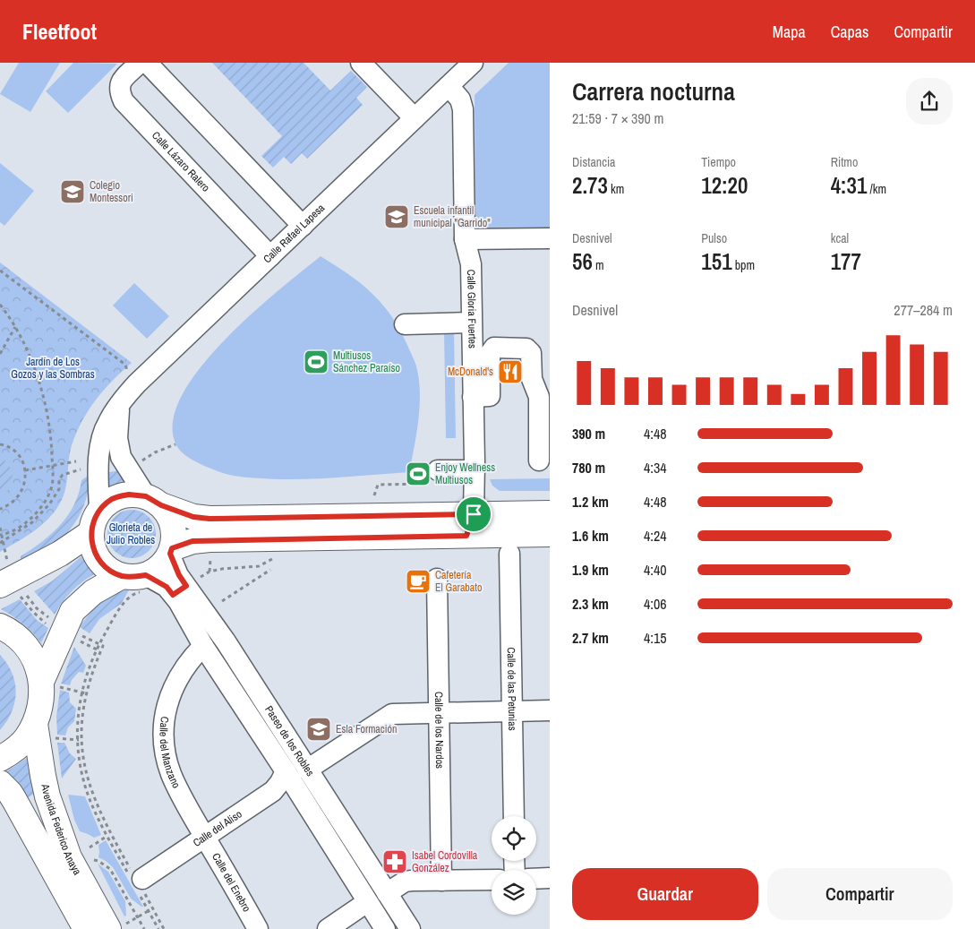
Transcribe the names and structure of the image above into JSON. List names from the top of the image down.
{
  "streets": {
    "main road": ["Avenida Federico Anaya"],
    "street": [
      "Calle Lázaro Ralero",
      "Calle Rafael Lapesa",
      "Calle Gloria Fuertes",
      "Calle de las Petunias",
      "Calle de los Nardos",
      "Paseo de los Robles",
      "Calle del Manzano",
      "Calle del Aliso",
      "Calle del Enebro"
    ]
  },
  "crossings": [
    ["Calle Lázaro Ralero", "Calle Rafael Lapesa"],
    ["Calle Rafael Lapesa", "Calle Gloria Fuertes"],
    ["Calle Rafael Lapesa", "Paseo de los Robles"],
    ["Paseo de los Robles", "Calle del Manzano"],
    ["Paseo de los Robles", "Calle del Aliso"],
    ["Calle del Manzano", "Calle del Aliso"],
    ["Calle del Manzano", "Calle del Enebro"],
    ["Calle del Aliso", "Calle del Enebro"]
  ],
  "parks": ["Jardín de Los Gozos y las Sombras", "Glorieta de Julio Robles"],
  "places": {
    "school or university": ["Colegio Montessori", "Escuela infantil municipal \"Garrido\"", "Esla Formación"],
    "sports": ["Multiusos Sánchez Paraíso", "Enjoy Wellness Multiusos"],
    "restaurant": ["McDonald's"],
    "cafe": ["Cafetería El Garabato"],
    "pharmacy": ["Isabel Cordovilla González"]
  },
  "page": {
    "header": "Fleetfoot",
    "nav": ["Mapa", "Capas", "Compartir"],
    "heading": ["Carrera nocturna", "21:59 · 7 × 390 m"],
    "stats": [
      ["Distancia", "2.73 km"],
      ["Tiempo", "12:20"],
      ["Ritmo", "4:31 /km"],
      ["Desnivel", "56 m"],
      ["Pulso", "151 bpm"],
      ["kcal", "177"]
    ],
    "chart": ["Desnivel", "277–284 m"],
    "list": [
      {
        "name": "390 m",
        "note": "4:48"
      },
      {
        "name": "780 m",
        "note": "4:34"
      },
      {
        "name": "1.2 km",
        "note": "4:48"
      },
      {
        "name": "1.6 km",
        "note": "4:24"
      },
      {
        "name": "1.9 km",
        "note": "4:40"
      },
      {
        "name": "2.3 km",
        "note": "4:06"
      },
      {
        "name": "2.7 km",
        "note": "4:15"
      }
    ],
    "buttons": ["Guardar", "Compartir"]
  }
}
